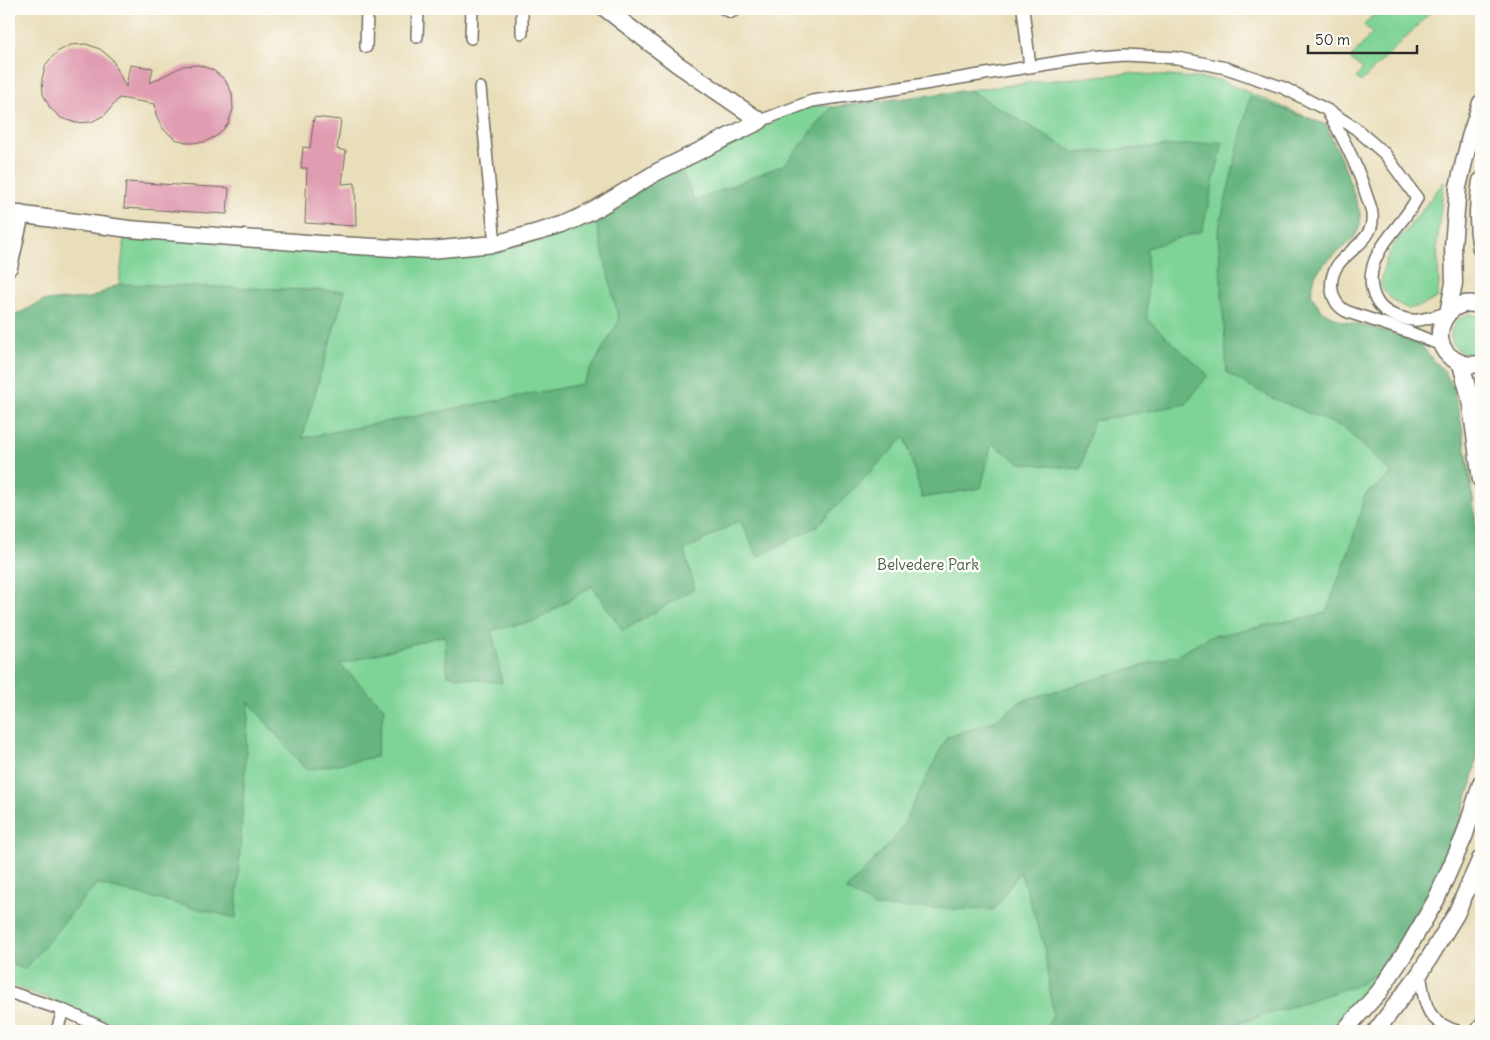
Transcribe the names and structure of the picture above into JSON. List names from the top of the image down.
{
  "parks": ["Belvedere Park"],
  "scale_bar": "50 m"
}
